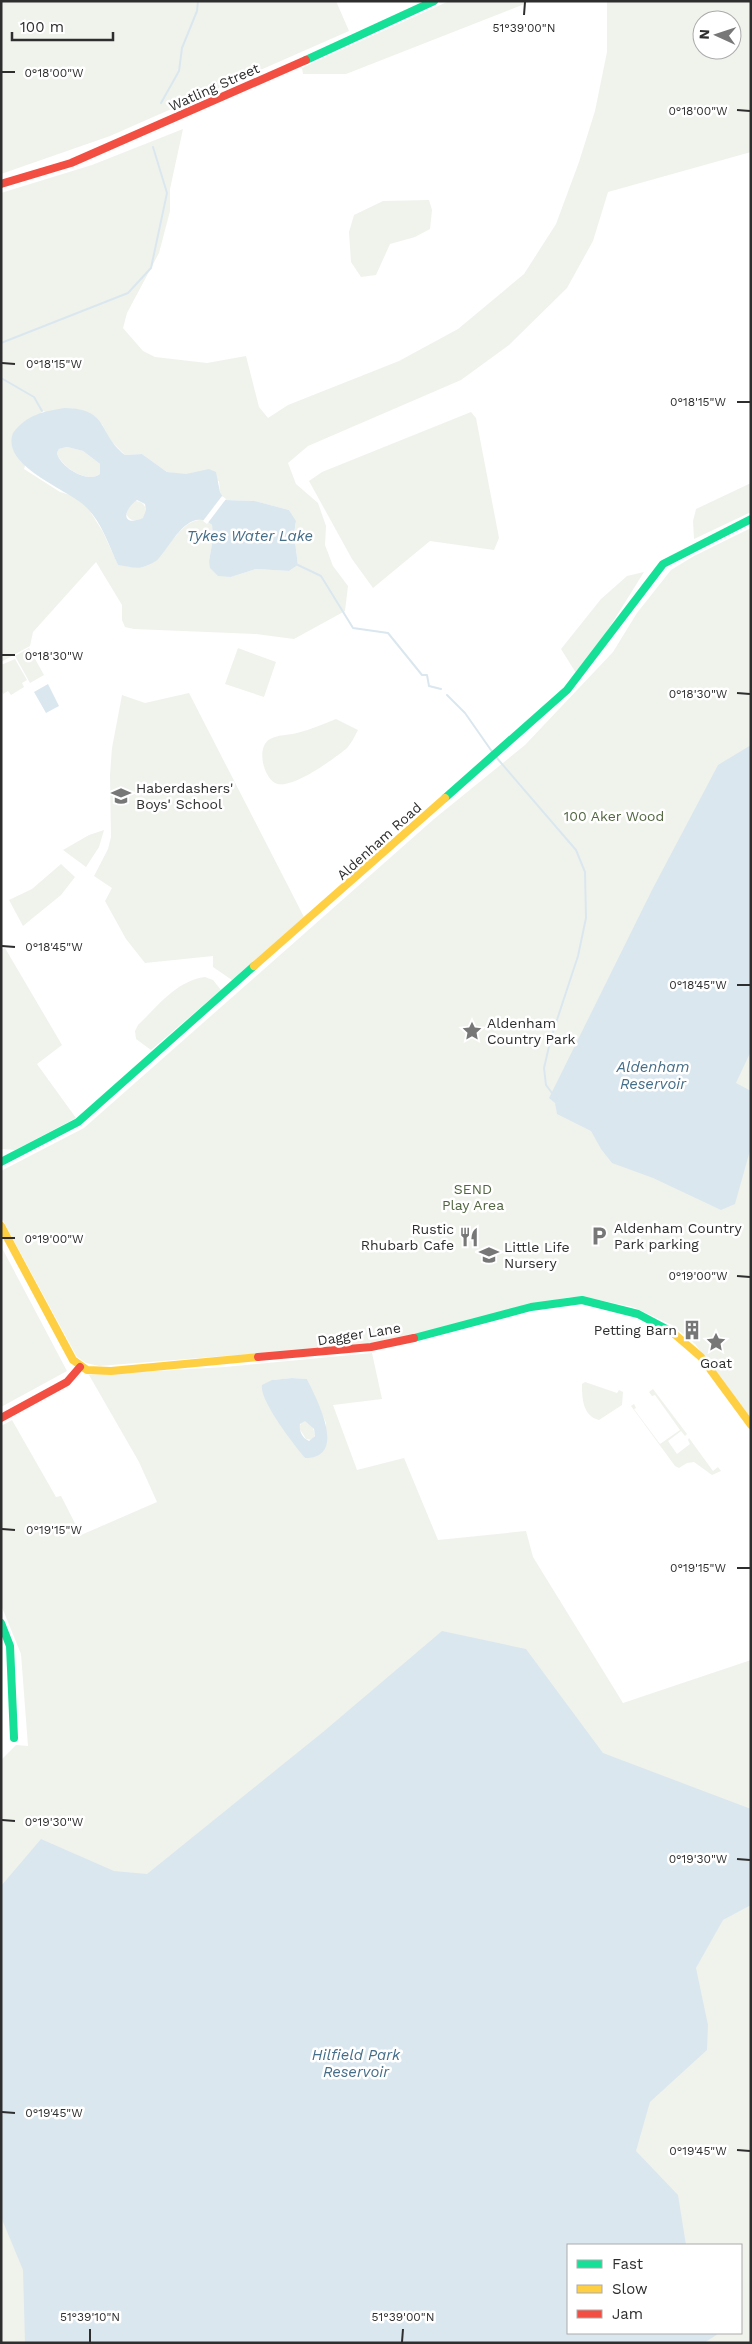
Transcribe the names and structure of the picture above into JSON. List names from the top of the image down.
{
  "streets": {
    "street": ["Watling Street", "Aldenham Road", "Dagger Lane"]
  },
  "water": ["Tykes Water Lake", "Aldenham Reservoir", "Hilfield Park Reservoir"],
  "parks": ["100 Aker Wood", "SEND Play Area"],
  "places": {
    "school or university": ["Haberdashers' Boys' School", "Little Life Nursery"],
    "place": ["Aldenham Country Park", "Goat"],
    "parking": ["Aldenham Country Park parking"],
    "restaurant": ["Rustic Rhubarb Cafe"],
    "building": ["Petting Barn"]
  },
  "legend": ["Fast", "Slow", "Jam"],
  "scale_bar": "100 m",
  "north": "left",
  "coordinates": [
    "51°39'00\"N",
    "0°18'00\"W",
    "0°18'15\"W",
    "0°18'30\"W",
    "0°18'45\"W",
    "0°19'00\"W",
    "0°19'15\"W",
    "0°19'30\"W",
    "0°19'45\"W",
    "51°39'10\"N"
  ]
}
